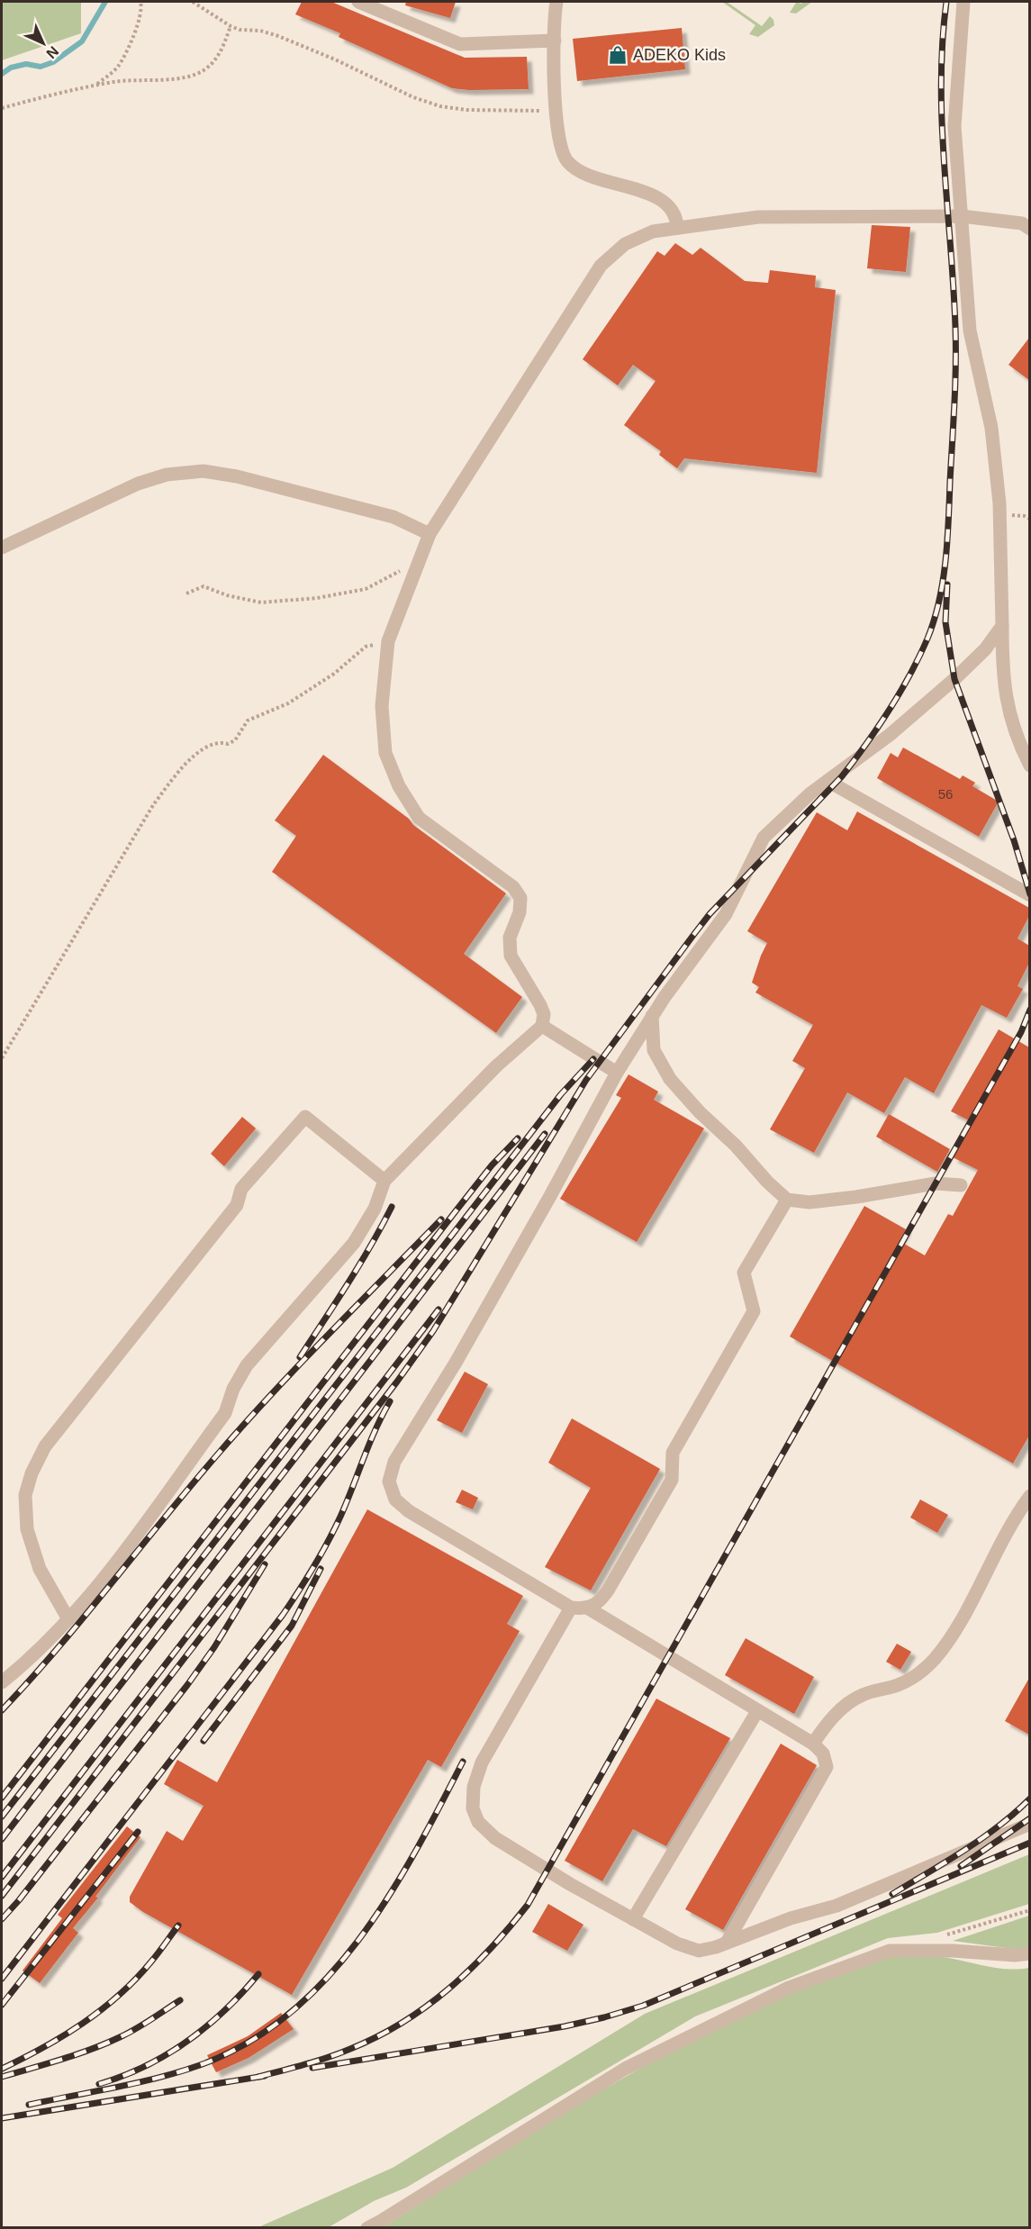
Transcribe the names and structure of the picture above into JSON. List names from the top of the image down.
{
  "places": {
    "shop": ["ADEKO Kids"]
  },
  "house_numbers": ["56"],
  "north": "bottom right"
}
